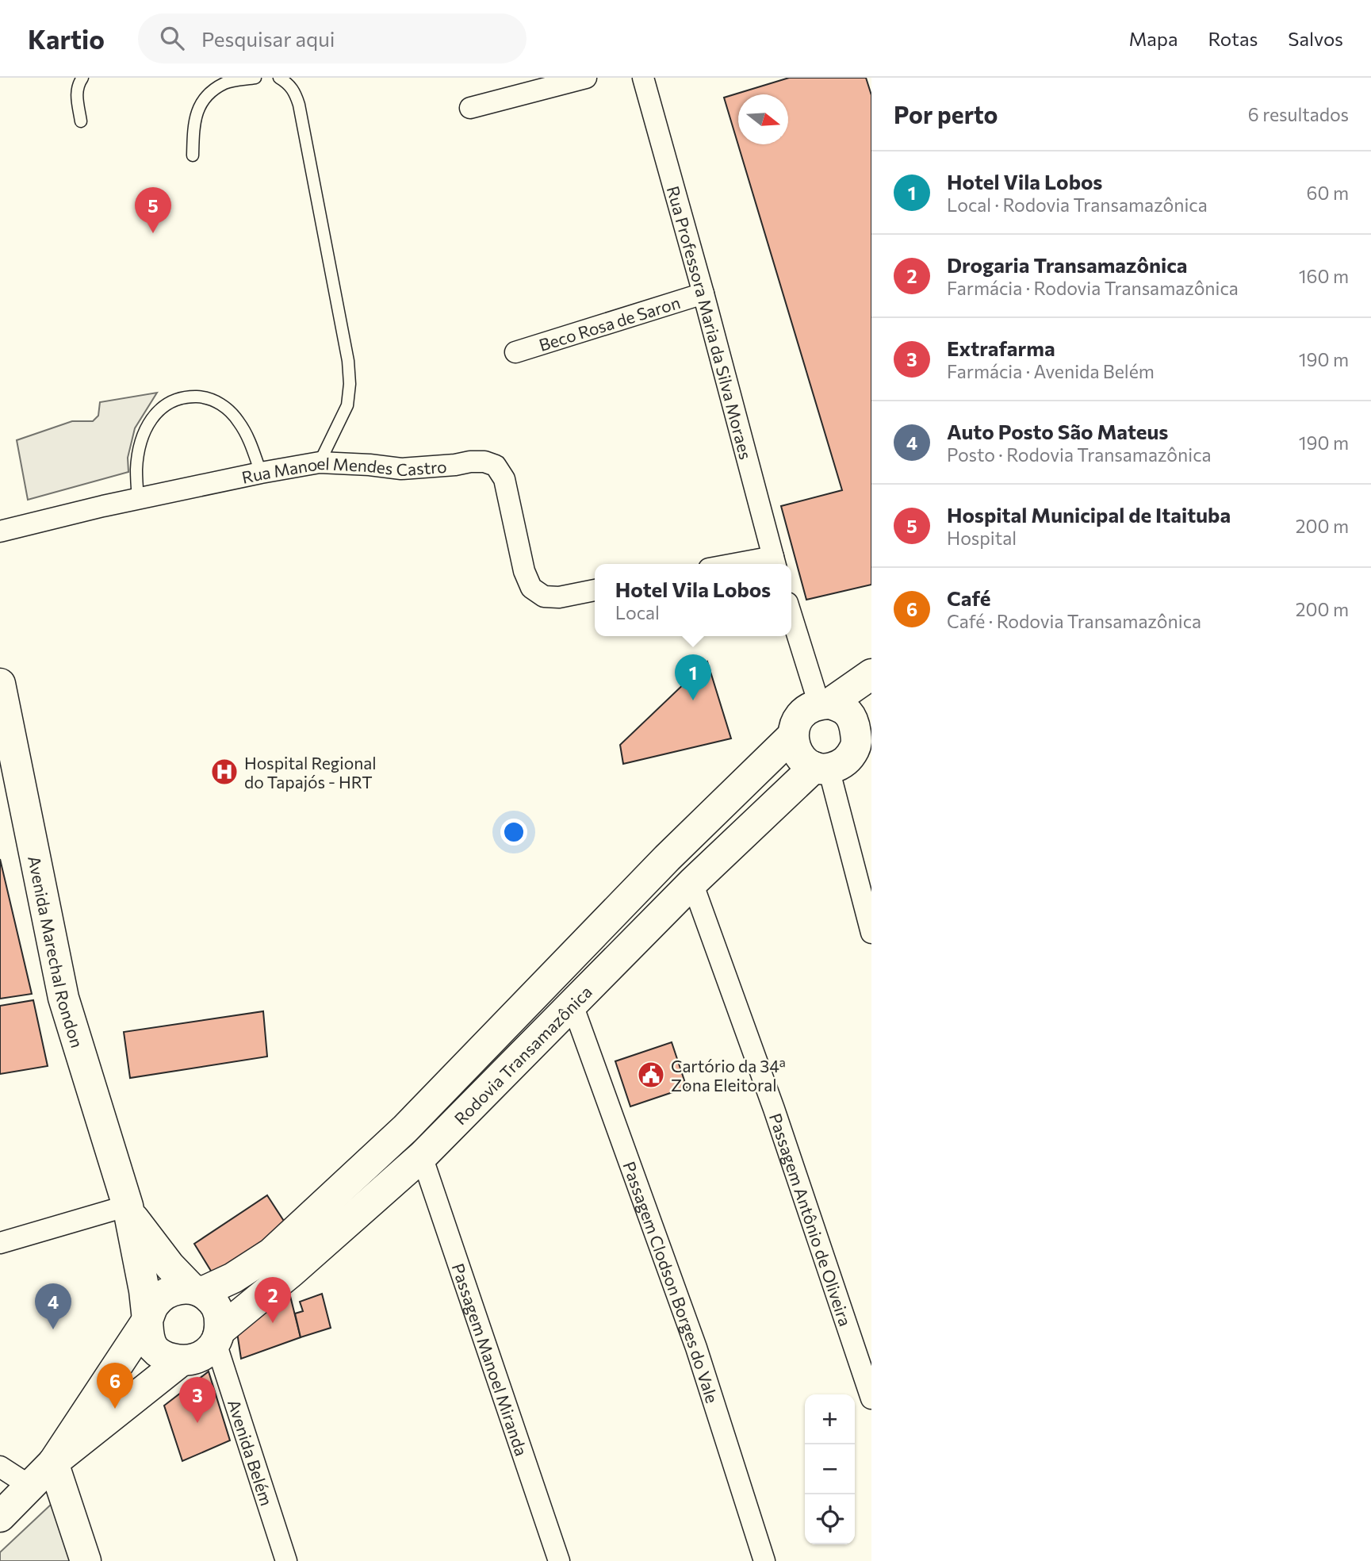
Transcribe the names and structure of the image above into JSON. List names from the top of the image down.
{
  "streets": {
    "main road": ["Avenida Marechal Rondon", "Rodovia Transamazônica"],
    "street": [
      "Beco Rosa de Saron",
      "Rua Professora Maria da Silva Moraes",
      "Rua Manoel Mendes Castro",
      "Passagem Antônio de Oliveira",
      "Passagem Clodson Borges do Vale",
      "Passagem Manoel Miranda",
      "Avenida Belém"
    ]
  },
  "crossings": [
    ["Beco Rosa de Saron", "Rua Professora Maria da Silva Moraes"],
    ["Avenida Marechal Rondon", "Rodovia Transamazônica"],
    ["Avenida Marechal Rondon", "Avenida Belém"],
    ["Rodovia Transamazônica", "Passagem Antônio de Oliveira"],
    ["Rodovia Transamazônica", "Passagem Clodson Borges do Vale"],
    ["Rodovia Transamazônica", "Passagem Manoel Miranda"],
    ["Rodovia Transamazônica", "Avenida Belém"]
  ],
  "places": {
    "hospital": ["Hospital Regional do Tapajós - HRT"],
    "public building": ["Cartório da 34ª Zona Eleitoral"]
  },
  "north": "right",
  "page": {
    "header": "Kartio",
    "search": "Pesquisar aqui",
    "nav": ["Mapa", "Rotas", "Salvos"],
    "heading": ["Por perto", "6 resultados"],
    "list": [
      {
        "mark": "1",
        "name": "Hotel Vila Lobos",
        "note": "Local · Rodovia Transamazônica",
        "value": "60 m"
      },
      {
        "mark": "2",
        "name": "Drogaria Transamazônica",
        "note": "Farmácia · Rodovia Transamazônica",
        "value": "160 m"
      },
      {
        "mark": "3",
        "name": "Extrafarma",
        "note": "Farmácia · Avenida Belém",
        "value": "190 m"
      },
      {
        "mark": "4",
        "name": "Auto Posto São Mateus",
        "note": "Posto · Rodovia Transamazônica",
        "value": "190 m"
      },
      {
        "mark": "5",
        "name": "Hospital Municipal de Itaituba",
        "note": "Hospital",
        "value": "200 m"
      },
      {
        "mark": "6",
        "name": "Café",
        "note": "Café · Rodovia Transamazônica",
        "value": "200 m"
      }
    ],
    "pins": [
      "5",
      "1",
      "2",
      "4",
      "6",
      "3"
    ],
    "popup": ["Hotel Vila Lobos", "Local"],
    "map_buttons": ["+", "−"]
  }
}
